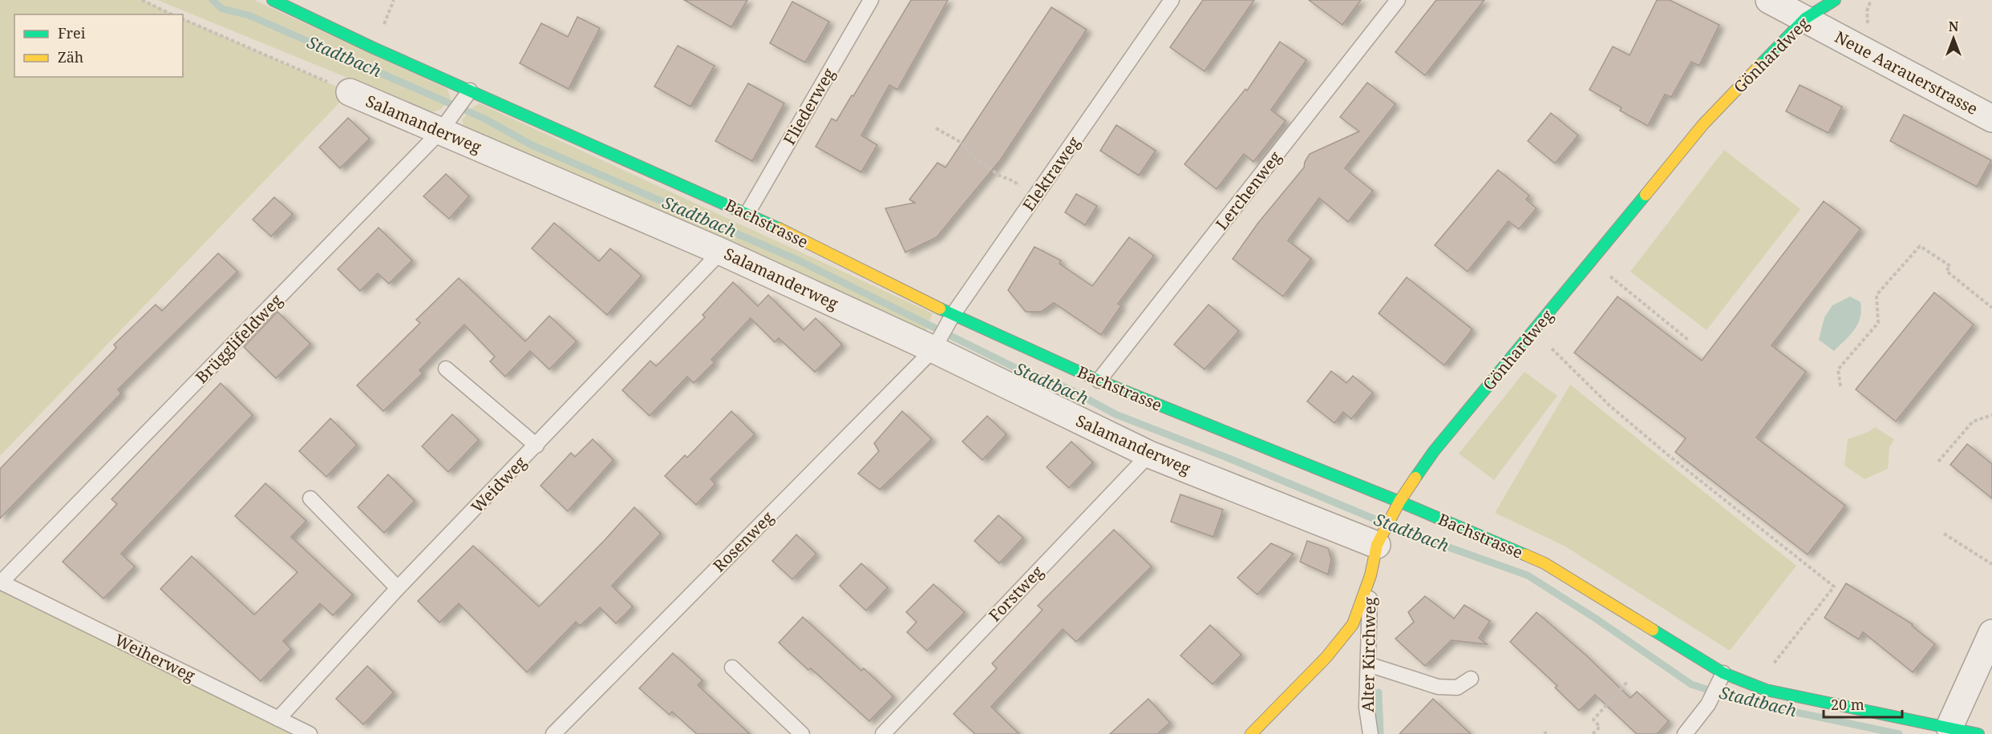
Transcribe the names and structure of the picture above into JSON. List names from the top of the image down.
{
  "streets": {
    "street": [
      "Gönhardweg",
      "Neue Aarauerstrasse",
      "Salamanderweg",
      "Bachstrasse"
    ],
    "lane": [
      "Fliederweg",
      "Elektraweg",
      "Lerchenweg",
      "Brügglifeldweg",
      "Weidweg",
      "Rosenweg",
      "Forstweg",
      "Alter Kirchweg",
      "Weiherweg"
    ]
  },
  "crossings": [
    ["Gönhardweg", "Neue Aarauerstrasse"],
    ["Gönhardweg", "Salamanderweg"],
    ["Gönhardweg", "Bachstrasse"],
    ["Gönhardweg", "Alter Kirchweg"],
    ["Fliederweg", "Bachstrasse"],
    ["Salamanderweg", "Elektraweg"],
    ["Salamanderweg", "Brügglifeldweg"],
    ["Salamanderweg", "Weidweg"],
    ["Salamanderweg", "Rosenweg"],
    ["Salamanderweg", "Forstweg"],
    ["Elektraweg", "Bachstrasse"],
    ["Elektraweg", "Rosenweg"],
    ["Lerchenweg", "Bachstrasse"],
    ["Bachstrasse", "Brügglifeldweg"],
    ["Brügglifeldweg", "Weiherweg"],
    ["Weidweg", "Weiherweg"]
  ],
  "water": ["Stadtbach"],
  "legend": ["Frei", "Zäh"],
  "scale_bar": "20 m",
  "north": "top"
}
